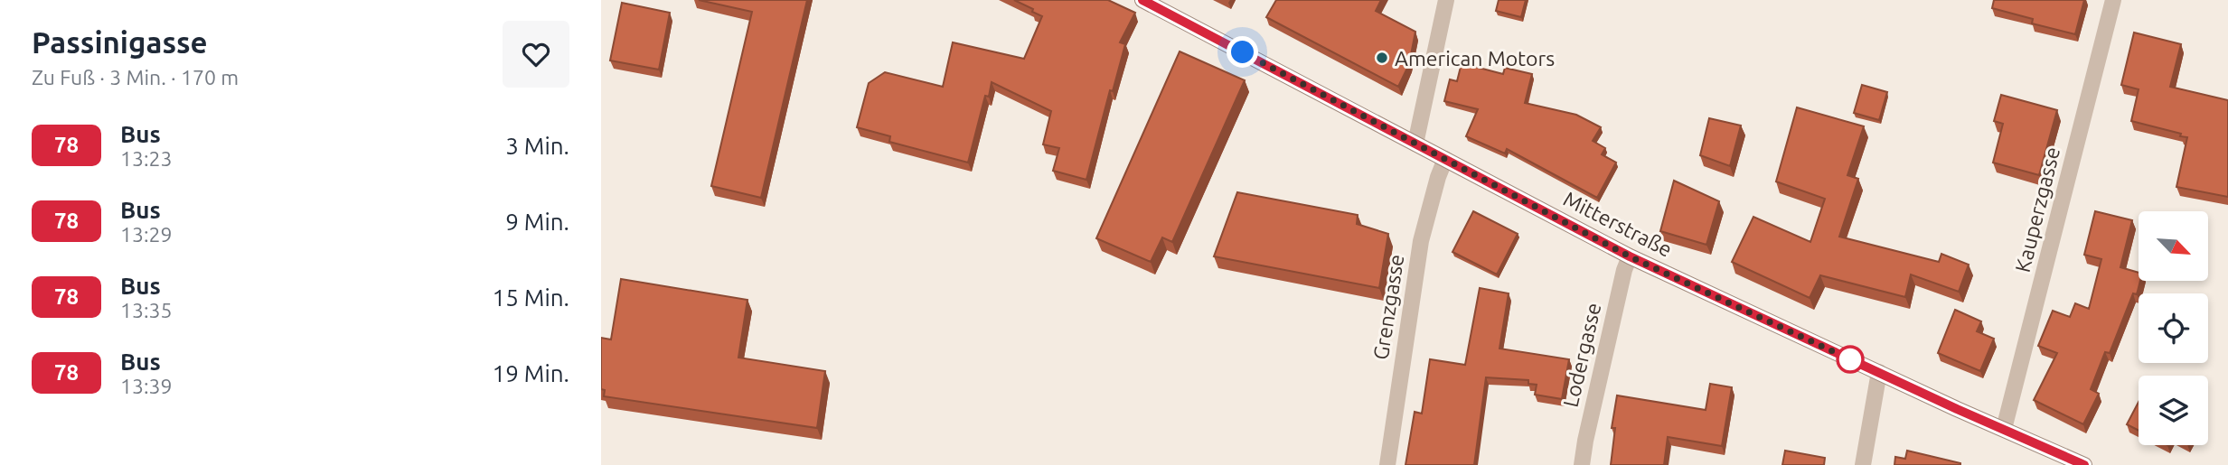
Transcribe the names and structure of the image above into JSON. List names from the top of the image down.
{
  "streets": {
    "main road": ["Mitterstraße"],
    "street": ["Kauperzgasse", "Grenzgasse", "Lodergasse"]
  },
  "crossings": [
    ["Kauperzgasse", "Mitterstraße"],
    ["Mitterstraße", "Grenzgasse"],
    ["Mitterstraße", "Lodergasse"]
  ],
  "places": ["American Motors"],
  "lines": ["bus line 78"],
  "north": "bottom right",
  "page": {
    "heading": ["Passinigasse", "Zu Fuß · 3 Min. · 170 m"],
    "list": [
      {
        "mark": "78",
        "name": "Bus",
        "note": "13:23",
        "value": "3 Min."
      },
      {
        "mark": "78",
        "name": "Bus",
        "note": "13:29",
        "value": "9 Min."
      },
      {
        "mark": "78",
        "name": "Bus",
        "note": "13:35",
        "value": "15 Min."
      },
      {
        "mark": "78",
        "name": "Bus",
        "note": "13:39",
        "value": "19 Min."
      }
    ]
  }
}
